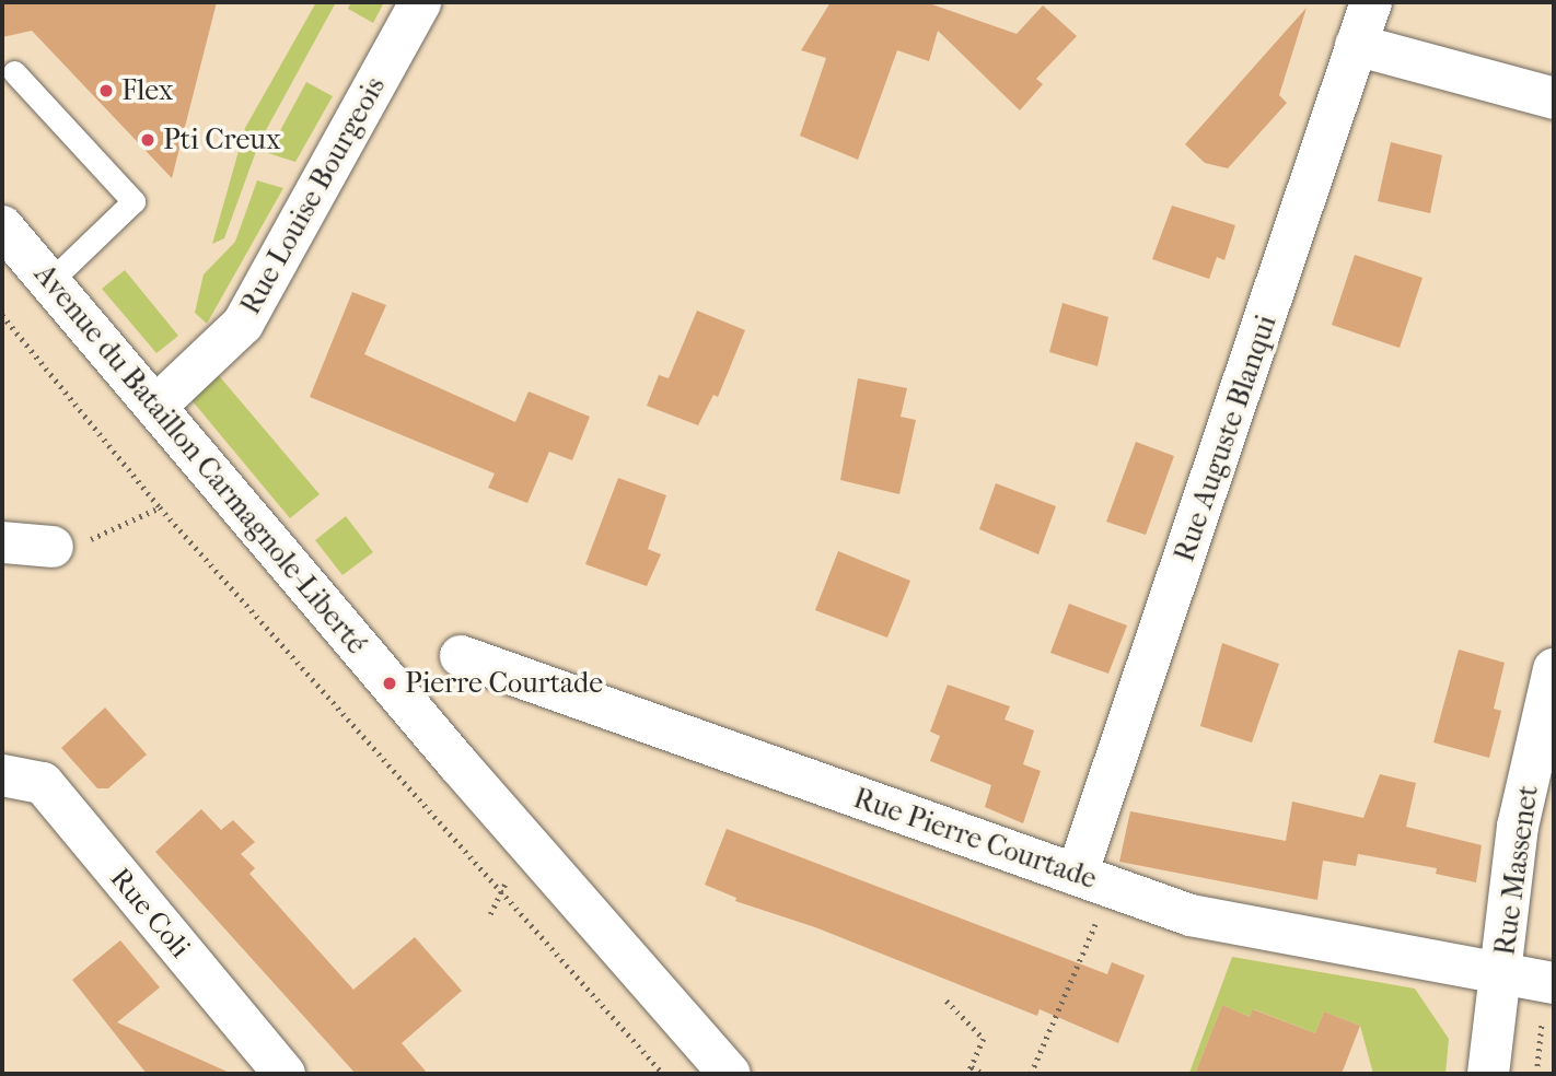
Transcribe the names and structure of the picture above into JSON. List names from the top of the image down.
{
  "streets": {
    "street": [
      "Rue Louise Bourgeois",
      "Rue Auguste Blanqui",
      "Avenue du Bataillon Carmagnole-Liberté",
      "Rue Pierre Courtade",
      "Rue Massenet",
      "Rue Coli"
    ]
  },
  "crossings": [
    ["Rue Louise Bourgeois", "Avenue du Bataillon Carmagnole-Liberté"],
    ["Rue Auguste Blanqui", "Rue Pierre Courtade"],
    ["Rue Pierre Courtade", "Rue Massenet"]
  ],
  "places": ["Flex", "Pti Creux", "Pierre Courtade"]
}
